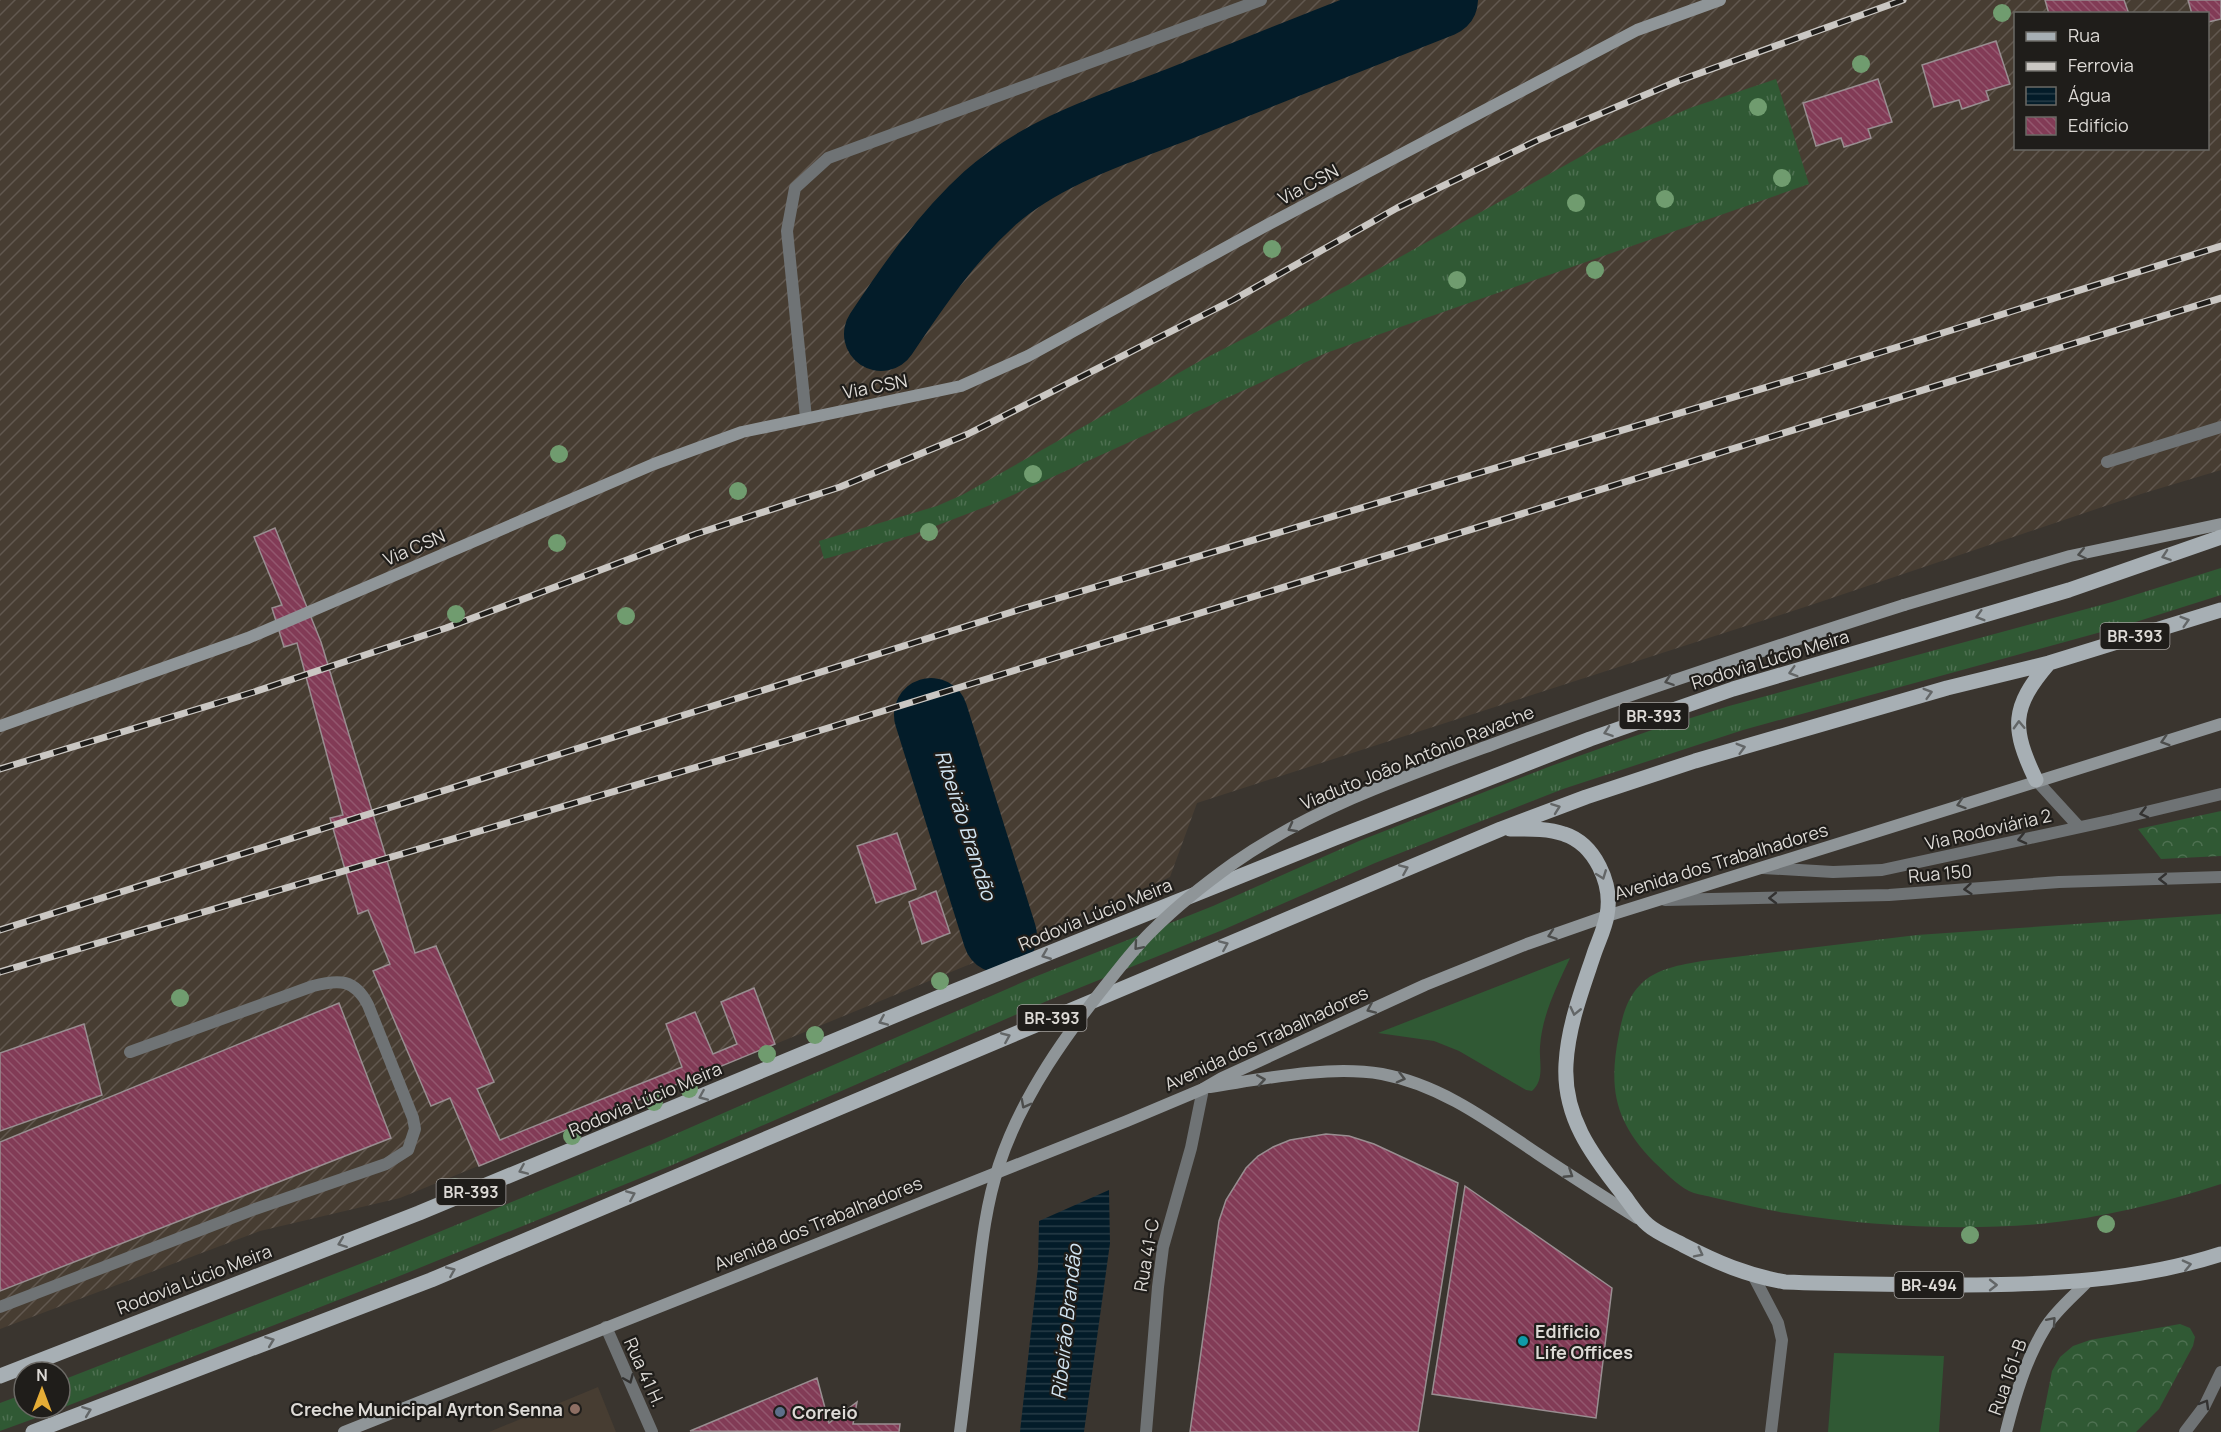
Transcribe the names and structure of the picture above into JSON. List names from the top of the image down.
{
  "streets": {
    "main road": ["BR-393", "Rodovia Lúcio Meira", "BR-494"],
    "street": [
      "Via CSN",
      "Viaduto João Antônio Ravache",
      "Via Rodoviária 2",
      "Avenida dos Trabalhadores",
      "Rua 150",
      "Rua 41-C",
      "Rua 41 H.",
      "Rua 161-B"
    ]
  },
  "crossings": [
    ["Via Rodoviária 2", "Avenida dos Trabalhadores"],
    ["Avenida dos Trabalhadores", "Rua 150"],
    ["Avenida dos Trabalhadores", "Rua 41-C"],
    ["Avenida dos Trabalhadores", "Rua 41 H."],
    ["BR-494", "Rua 161-B"]
  ],
  "one_way": [
    "Viaduto João Antônio Ravache",
    "Via Rodoviária 2",
    "Avenida dos Trabalhadores",
    "Rua 150",
    "Rua 41 H.",
    "Rua 161-B"
  ],
  "water": ["Ribeirão Brandão"],
  "places": ["Edificio Life Offices", "Creche Municipal Ayrton Senna", "Correio"],
  "legend": [
    "Rua",
    "Ferrovia",
    "Água",
    "Edifício"
  ],
  "north": "top"
}
